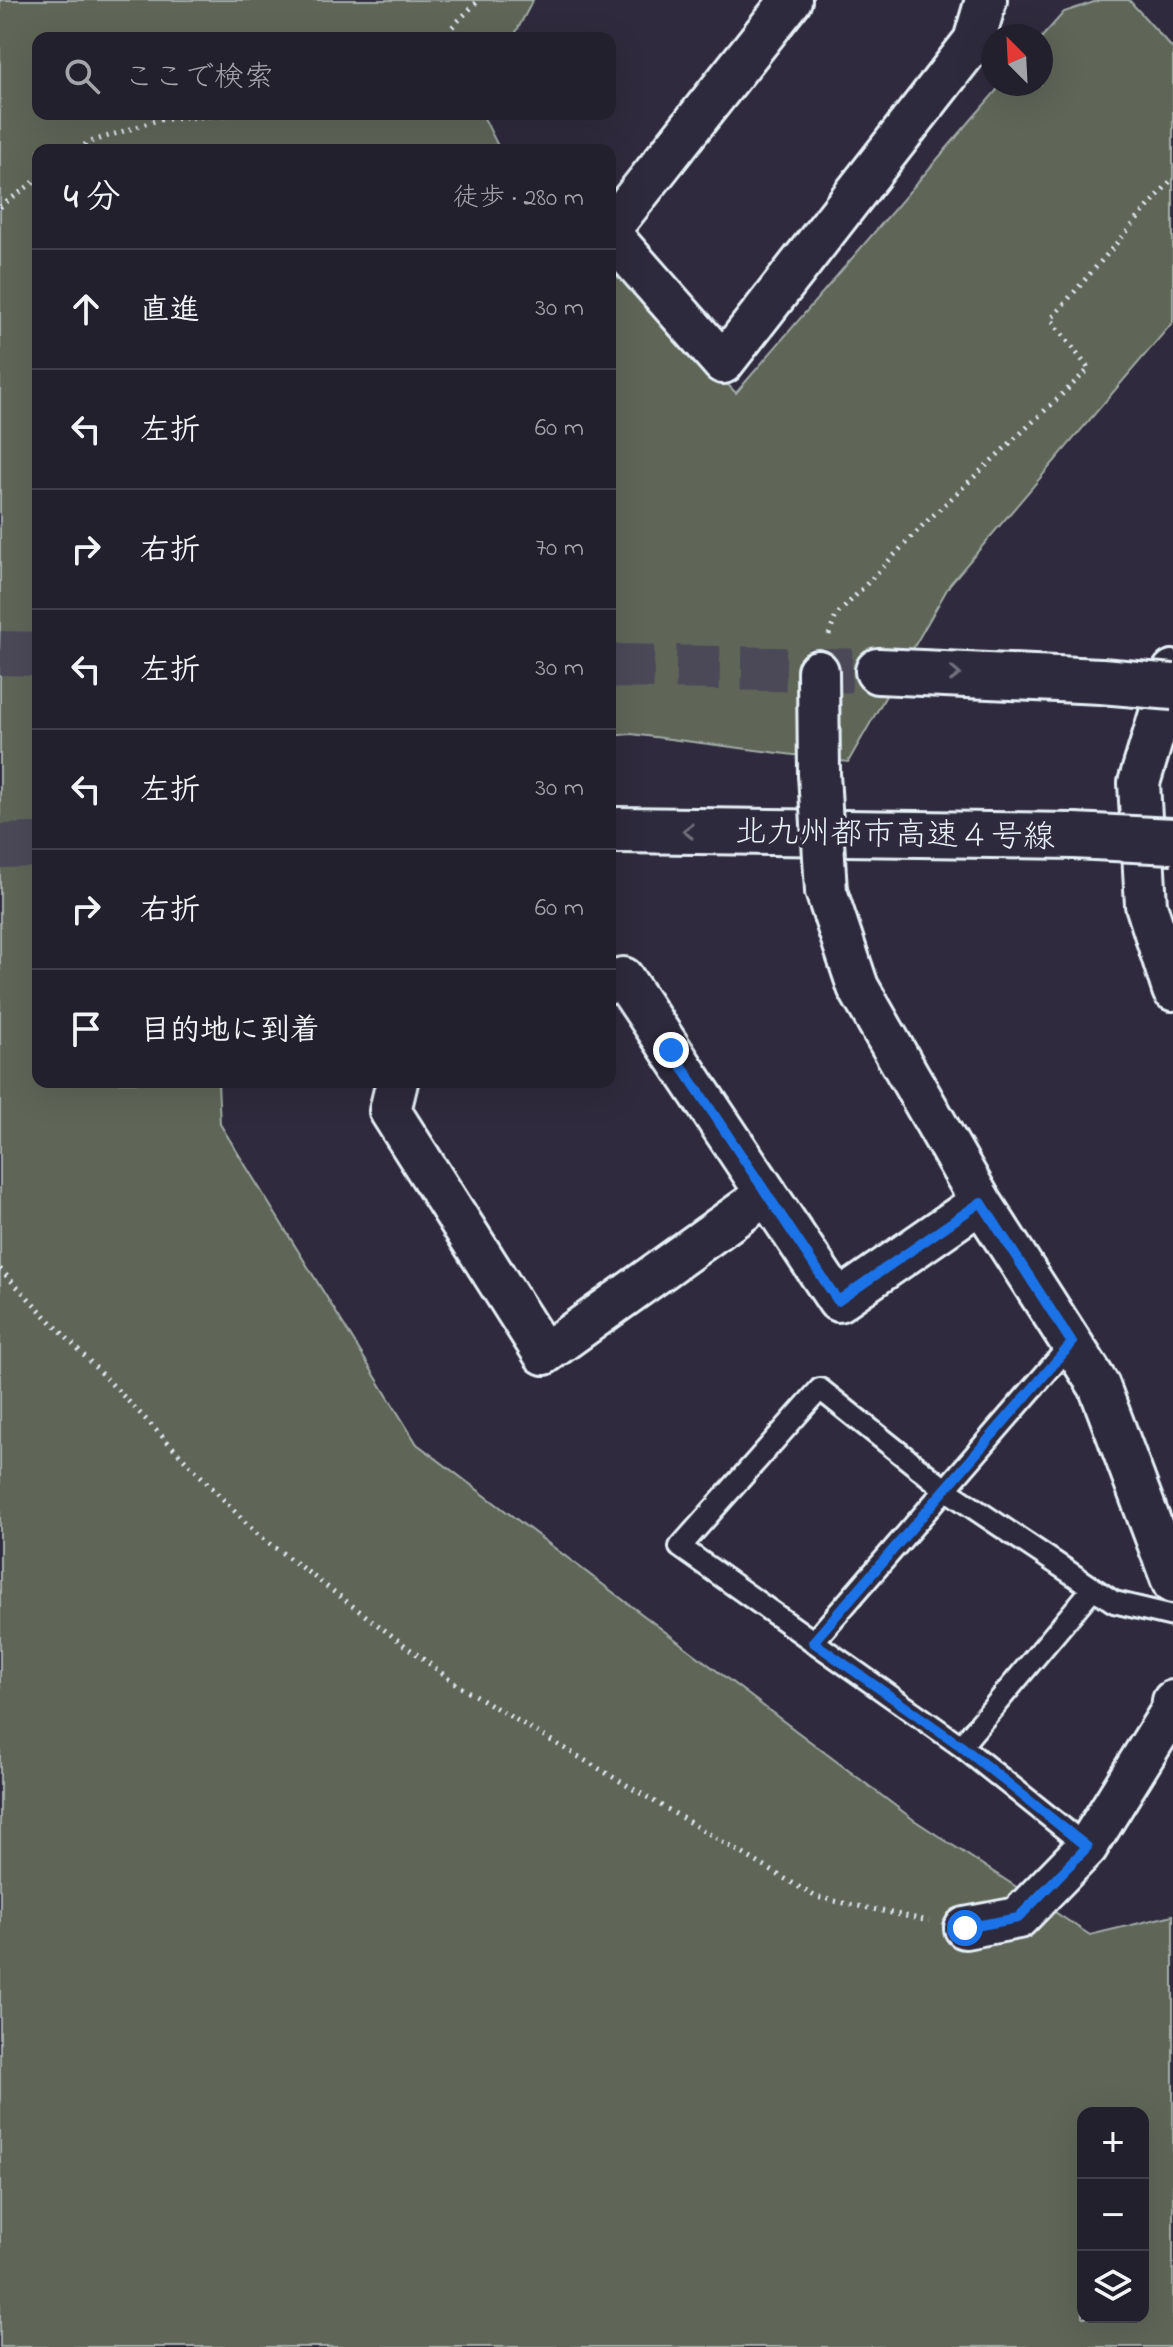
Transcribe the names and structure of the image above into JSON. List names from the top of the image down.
{
  "streets": {
    "highway": ["北九州都市高速４号線"]
  },
  "north": "top left",
  "page": {
    "search": "ここで検索",
    "heading": ["4 分", "徒歩 · 280 m"],
    "list": [
      ["直進", "30 m"],
      ["左折", "60 m"],
      ["右折", "70 m"],
      ["左折", "30 m"],
      ["左折", "30 m"],
      ["右折", "60 m"],
      "目的地に到着"
    ],
    "map_buttons": ["+", "−"]
  }
}
